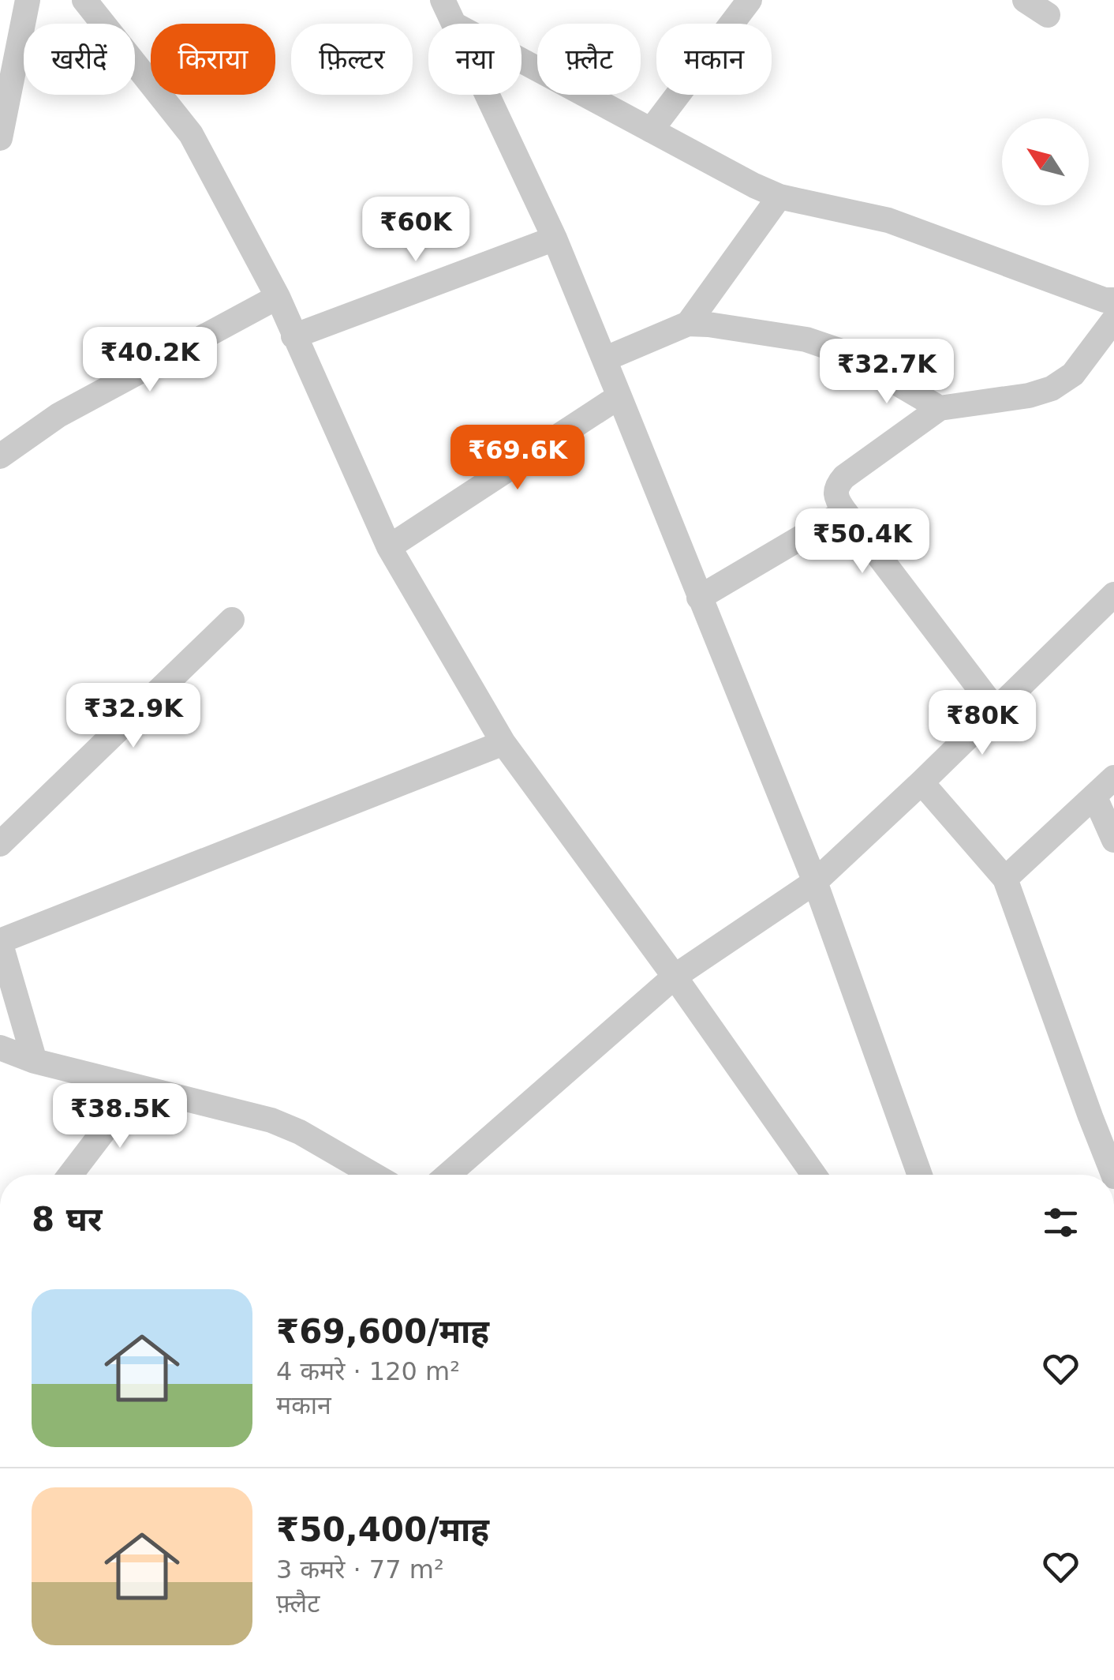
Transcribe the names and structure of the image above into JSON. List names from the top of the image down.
{
  "north": "top left",
  "page": {
    "chip": [
      "खरीदें",
      "किराया",
      "फ़िल्टर",
      "नया",
      "फ़्लैट",
      "मकान"
    ],
    "price": [
      "₹60K",
      "₹40.2K",
      "₹32.7K",
      "₹69.6K",
      "₹50.4K",
      "₹32.9K",
      "₹80K",
      "₹38.5K"
    ],
    "heading": "8 घर",
    "list": [
      {
        "name": "₹69,600/माह",
        "note": "4 कमरे · 120 m² · मकान"
      },
      {
        "name": "₹50,400/माह",
        "note": "3 कमरे · 77 m² · फ़्लैट"
      }
    ]
  }
}
